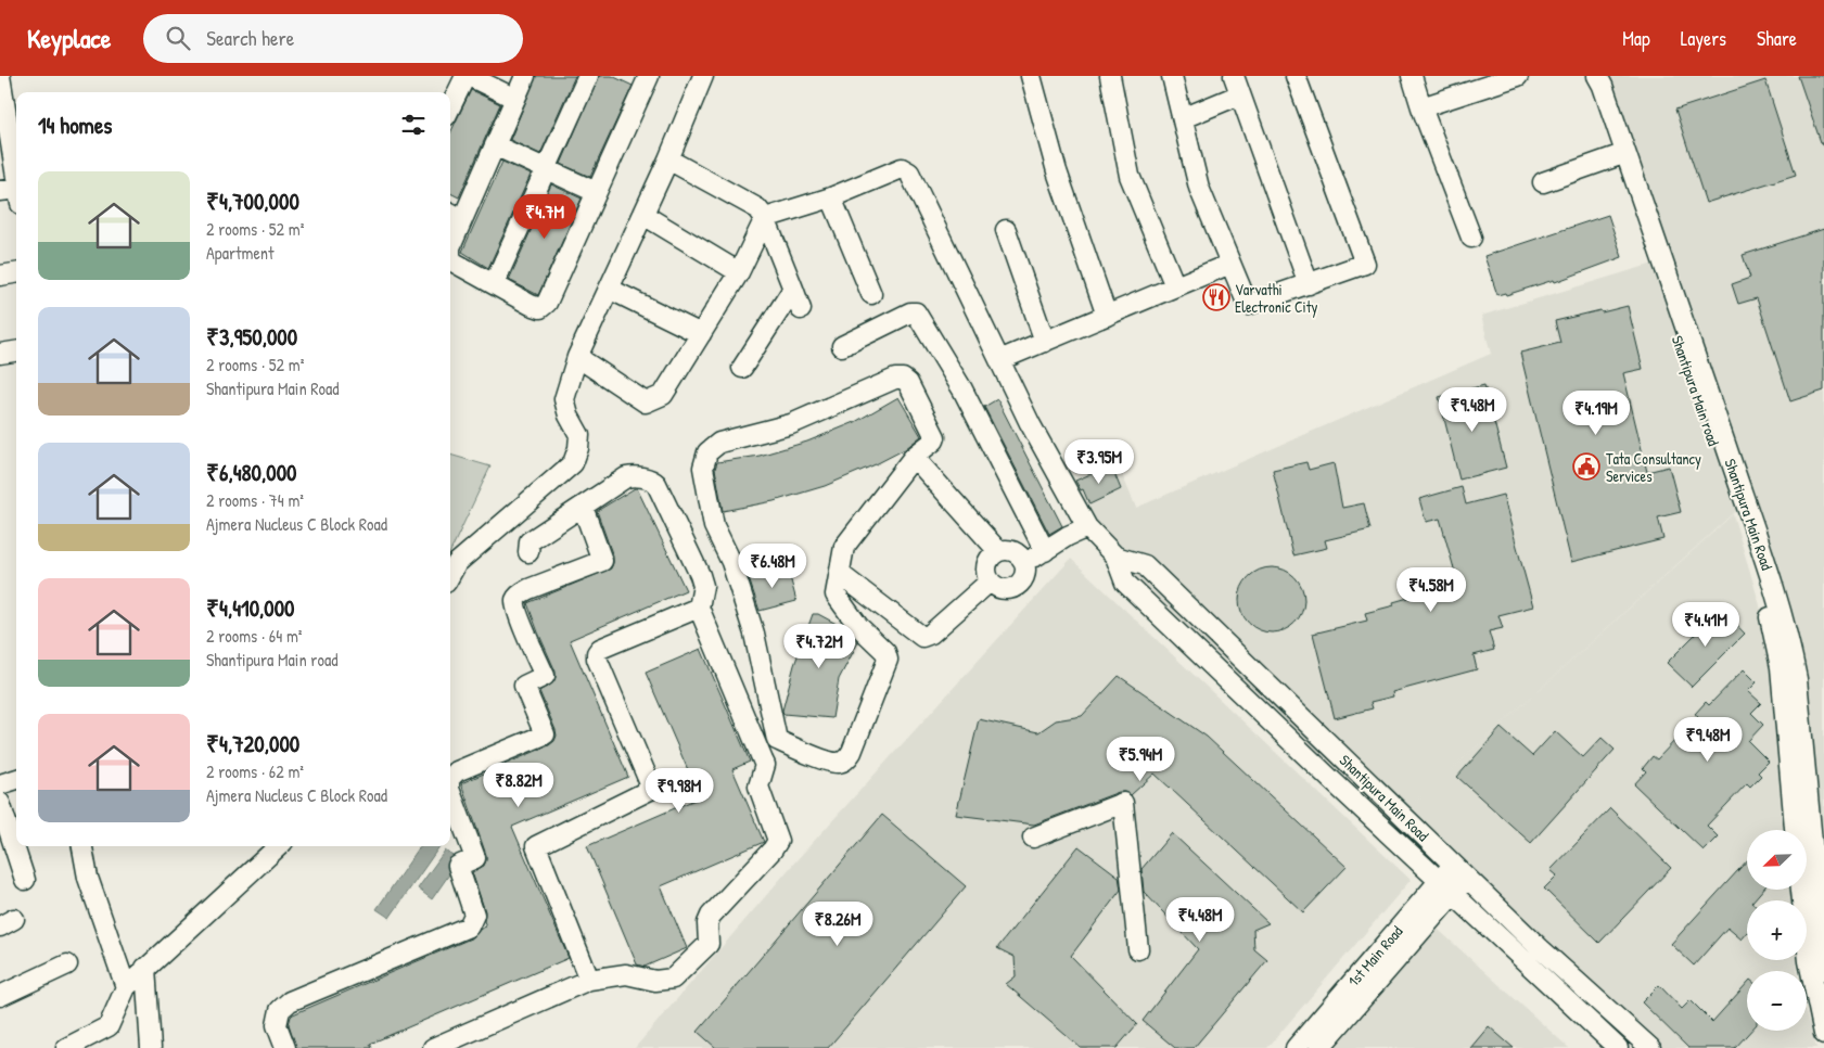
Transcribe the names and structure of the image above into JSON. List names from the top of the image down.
{
  "streets": {
    "street": ["Shantipura Main road", "Shantipura Main Road", "1st Main Road"]
  },
  "crossings": [
    ["Shantipura Main Road", "1st Main Road"]
  ],
  "places": {
    "restaurant": ["Varvathi Electronic City"],
    "public building": ["Tata Consultancy Services"]
  },
  "north": "bottom left",
  "page": {
    "header": "Keyplace",
    "search": "Search here",
    "nav": ["Map", "Layers", "Share"],
    "heading": "14 homes",
    "list": [
      {
        "name": "₹4,700,000",
        "note": "2 rooms · 52 m² · Apartment"
      },
      {
        "name": "₹3,950,000",
        "note": "2 rooms · 52 m² · Shantipura Main Road"
      },
      {
        "name": "₹6,480,000",
        "note": "2 rooms · 74 m² · Ajmera Nucleus C Block Road"
      },
      {
        "name": "₹4,410,000",
        "note": "2 rooms · 64 m² · Shantipura Main road"
      },
      {
        "name": "₹4,720,000",
        "note": "2 rooms · 62 m² · Ajmera Nucleus C Block Road"
      }
    ],
    "price": [
      "₹4.7M",
      "₹9.48M",
      "₹4.19M",
      "₹3.95M",
      "₹6.48M",
      "₹4.58M",
      "₹4.41M",
      "₹4.72M",
      "₹9.48M",
      "₹5.94M",
      "₹8.82M",
      "₹9.98M",
      "₹4.48M",
      "₹8.26M"
    ],
    "map_buttons": ["+", "−"]
  }
}
